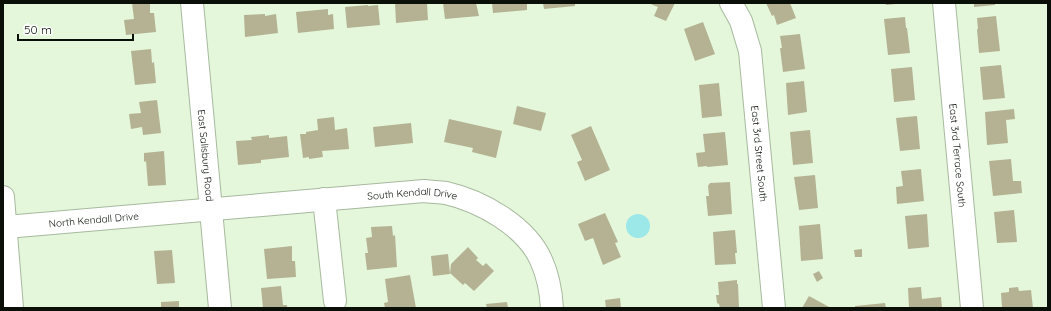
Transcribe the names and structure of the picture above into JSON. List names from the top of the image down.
{
  "streets": {
    "street": [
      "East 3rd Street South",
      "East Salisbury Road",
      "East 3rd Terrace South",
      "South Kendall Drive",
      "North Kendall Drive"
    ]
  },
  "crossings": [
    ["East Salisbury Road", "South Kendall Drive"],
    ["East Salisbury Road", "North Kendall Drive"],
    ["South Kendall Drive", "North Kendall Drive"]
  ],
  "scale_bar": "50 m"
}
